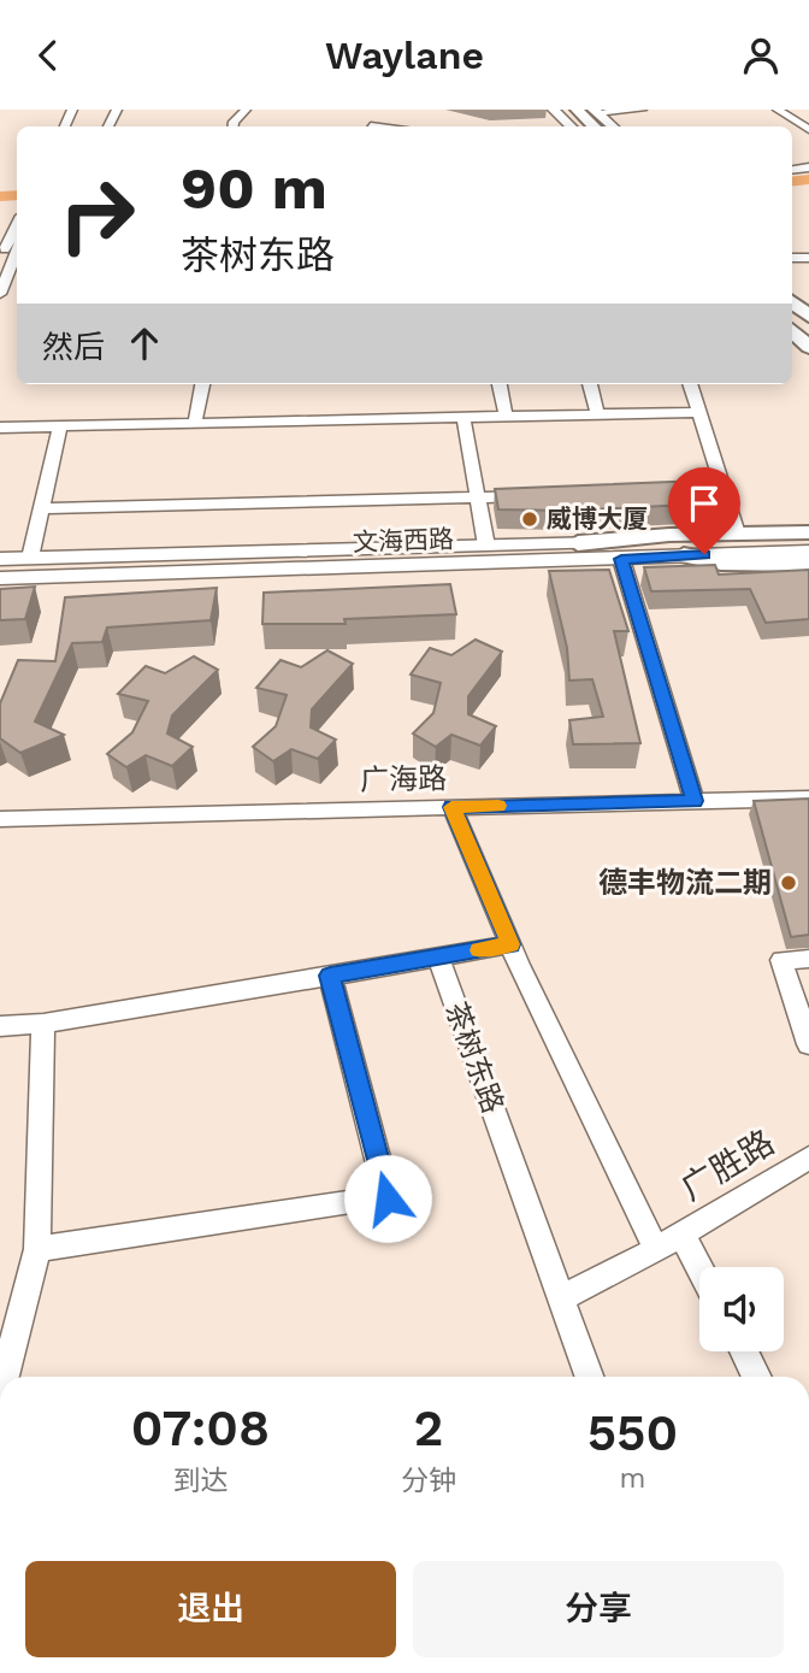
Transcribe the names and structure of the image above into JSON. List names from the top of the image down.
{
  "streets": {
    "main road": ["文海西路"],
    "street": ["广海路", "茶树东路", "广胜路"]
  },
  "crossings": [
    ["茶树东路", "广胜路"]
  ],
  "places": ["威博大厦", "德丰物流二期"],
  "page": {
    "header": "Waylane",
    "turn": ["90 m", "茶树东路"],
    "then": "然后",
    "eta": [
      "07:08",
      "到达",
      "2",
      "分钟",
      "550",
      "m"
    ],
    "buttons": ["退出", "分享"]
  }
}
